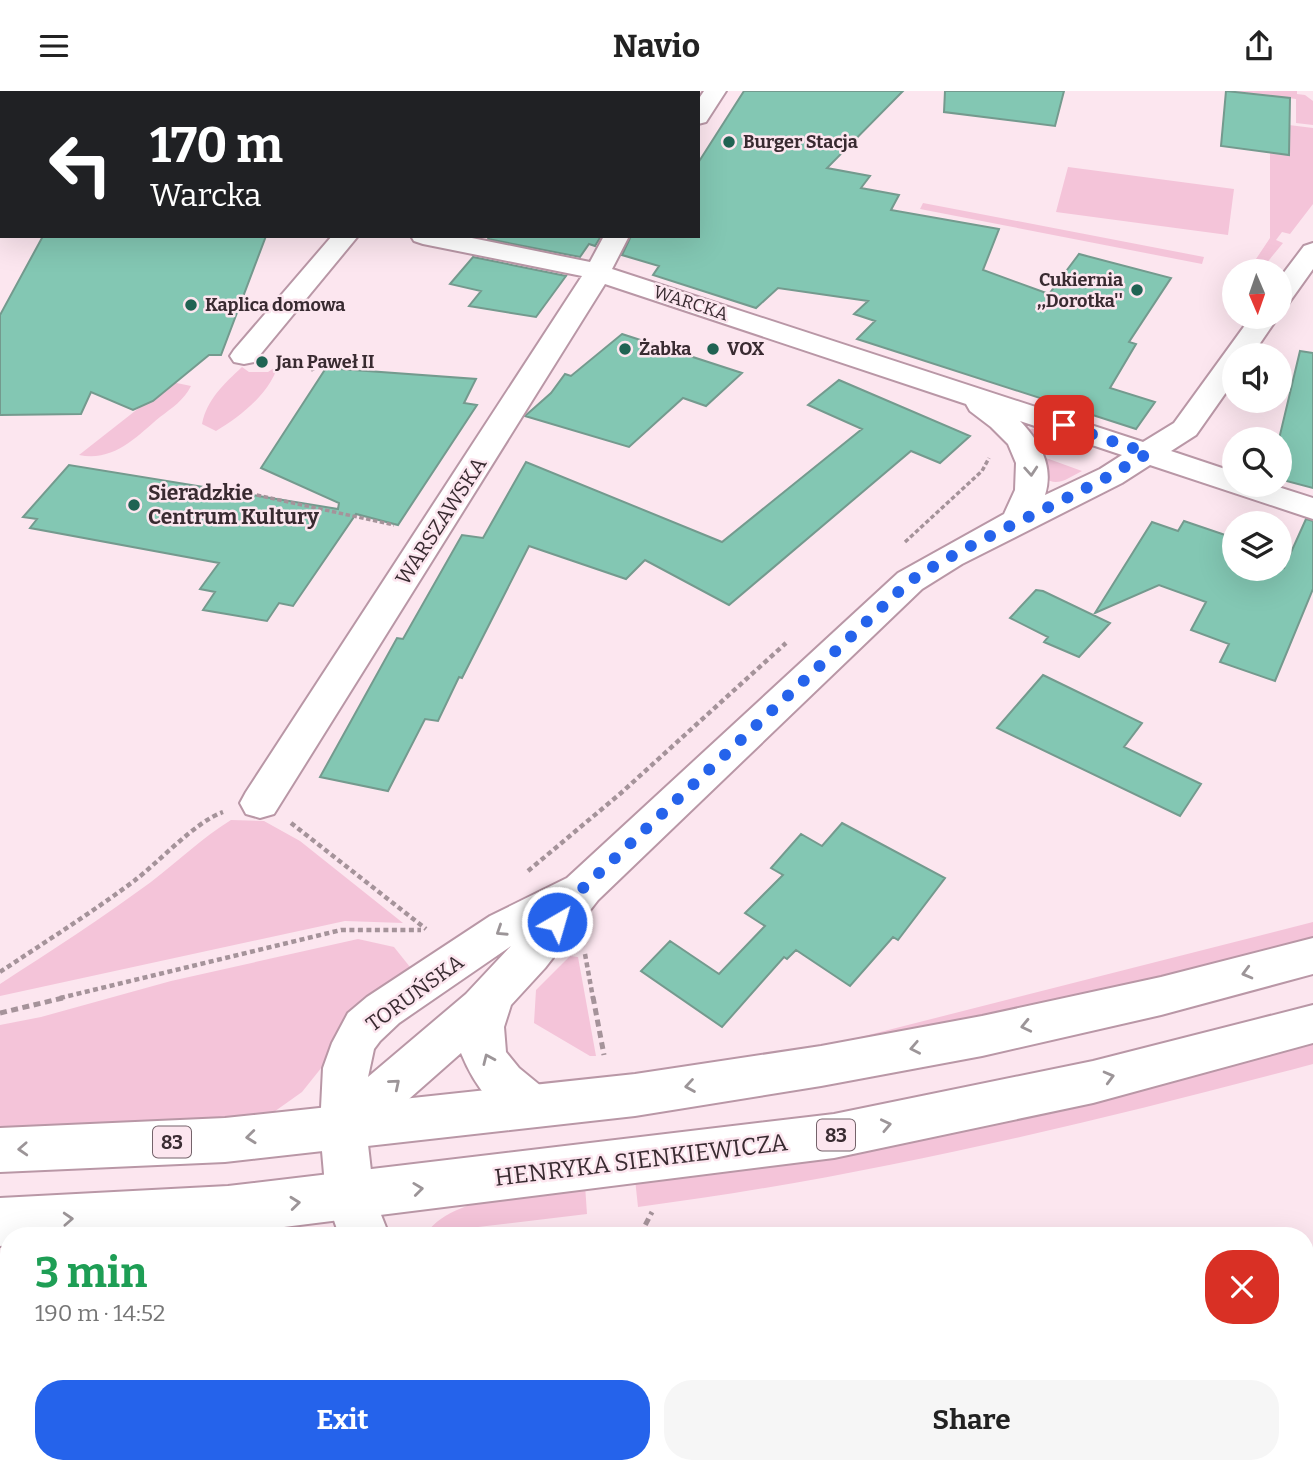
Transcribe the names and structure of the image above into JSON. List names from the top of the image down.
{
  "streets": {
    "street": [
      "WARCKA",
      "WARSZAWSKA",
      "TORUŃSKA",
      "83",
      "HENRYKA SIENKIEWICZA"
    ]
  },
  "crossings": [
    ["WARCKA", "WARSZAWSKA"],
    ["WARCKA", "TORUŃSKA"],
    ["TORUŃSKA", "83"]
  ],
  "places": [
    "Burger Stacja",
    "Cukiernia ,,Dorotka''",
    "Kaplica domowa",
    "Żabka",
    "VOX",
    "Jan Paweł II",
    "Sieradzkie Centrum Kultury"
  ],
  "north": "bottom",
  "page": {
    "header": "Navio",
    "turn": ["170 m", "Warcka"],
    "heading": ["3 min", "190 m · 14:52"],
    "buttons": ["Exit", "Share"]
  }
}
